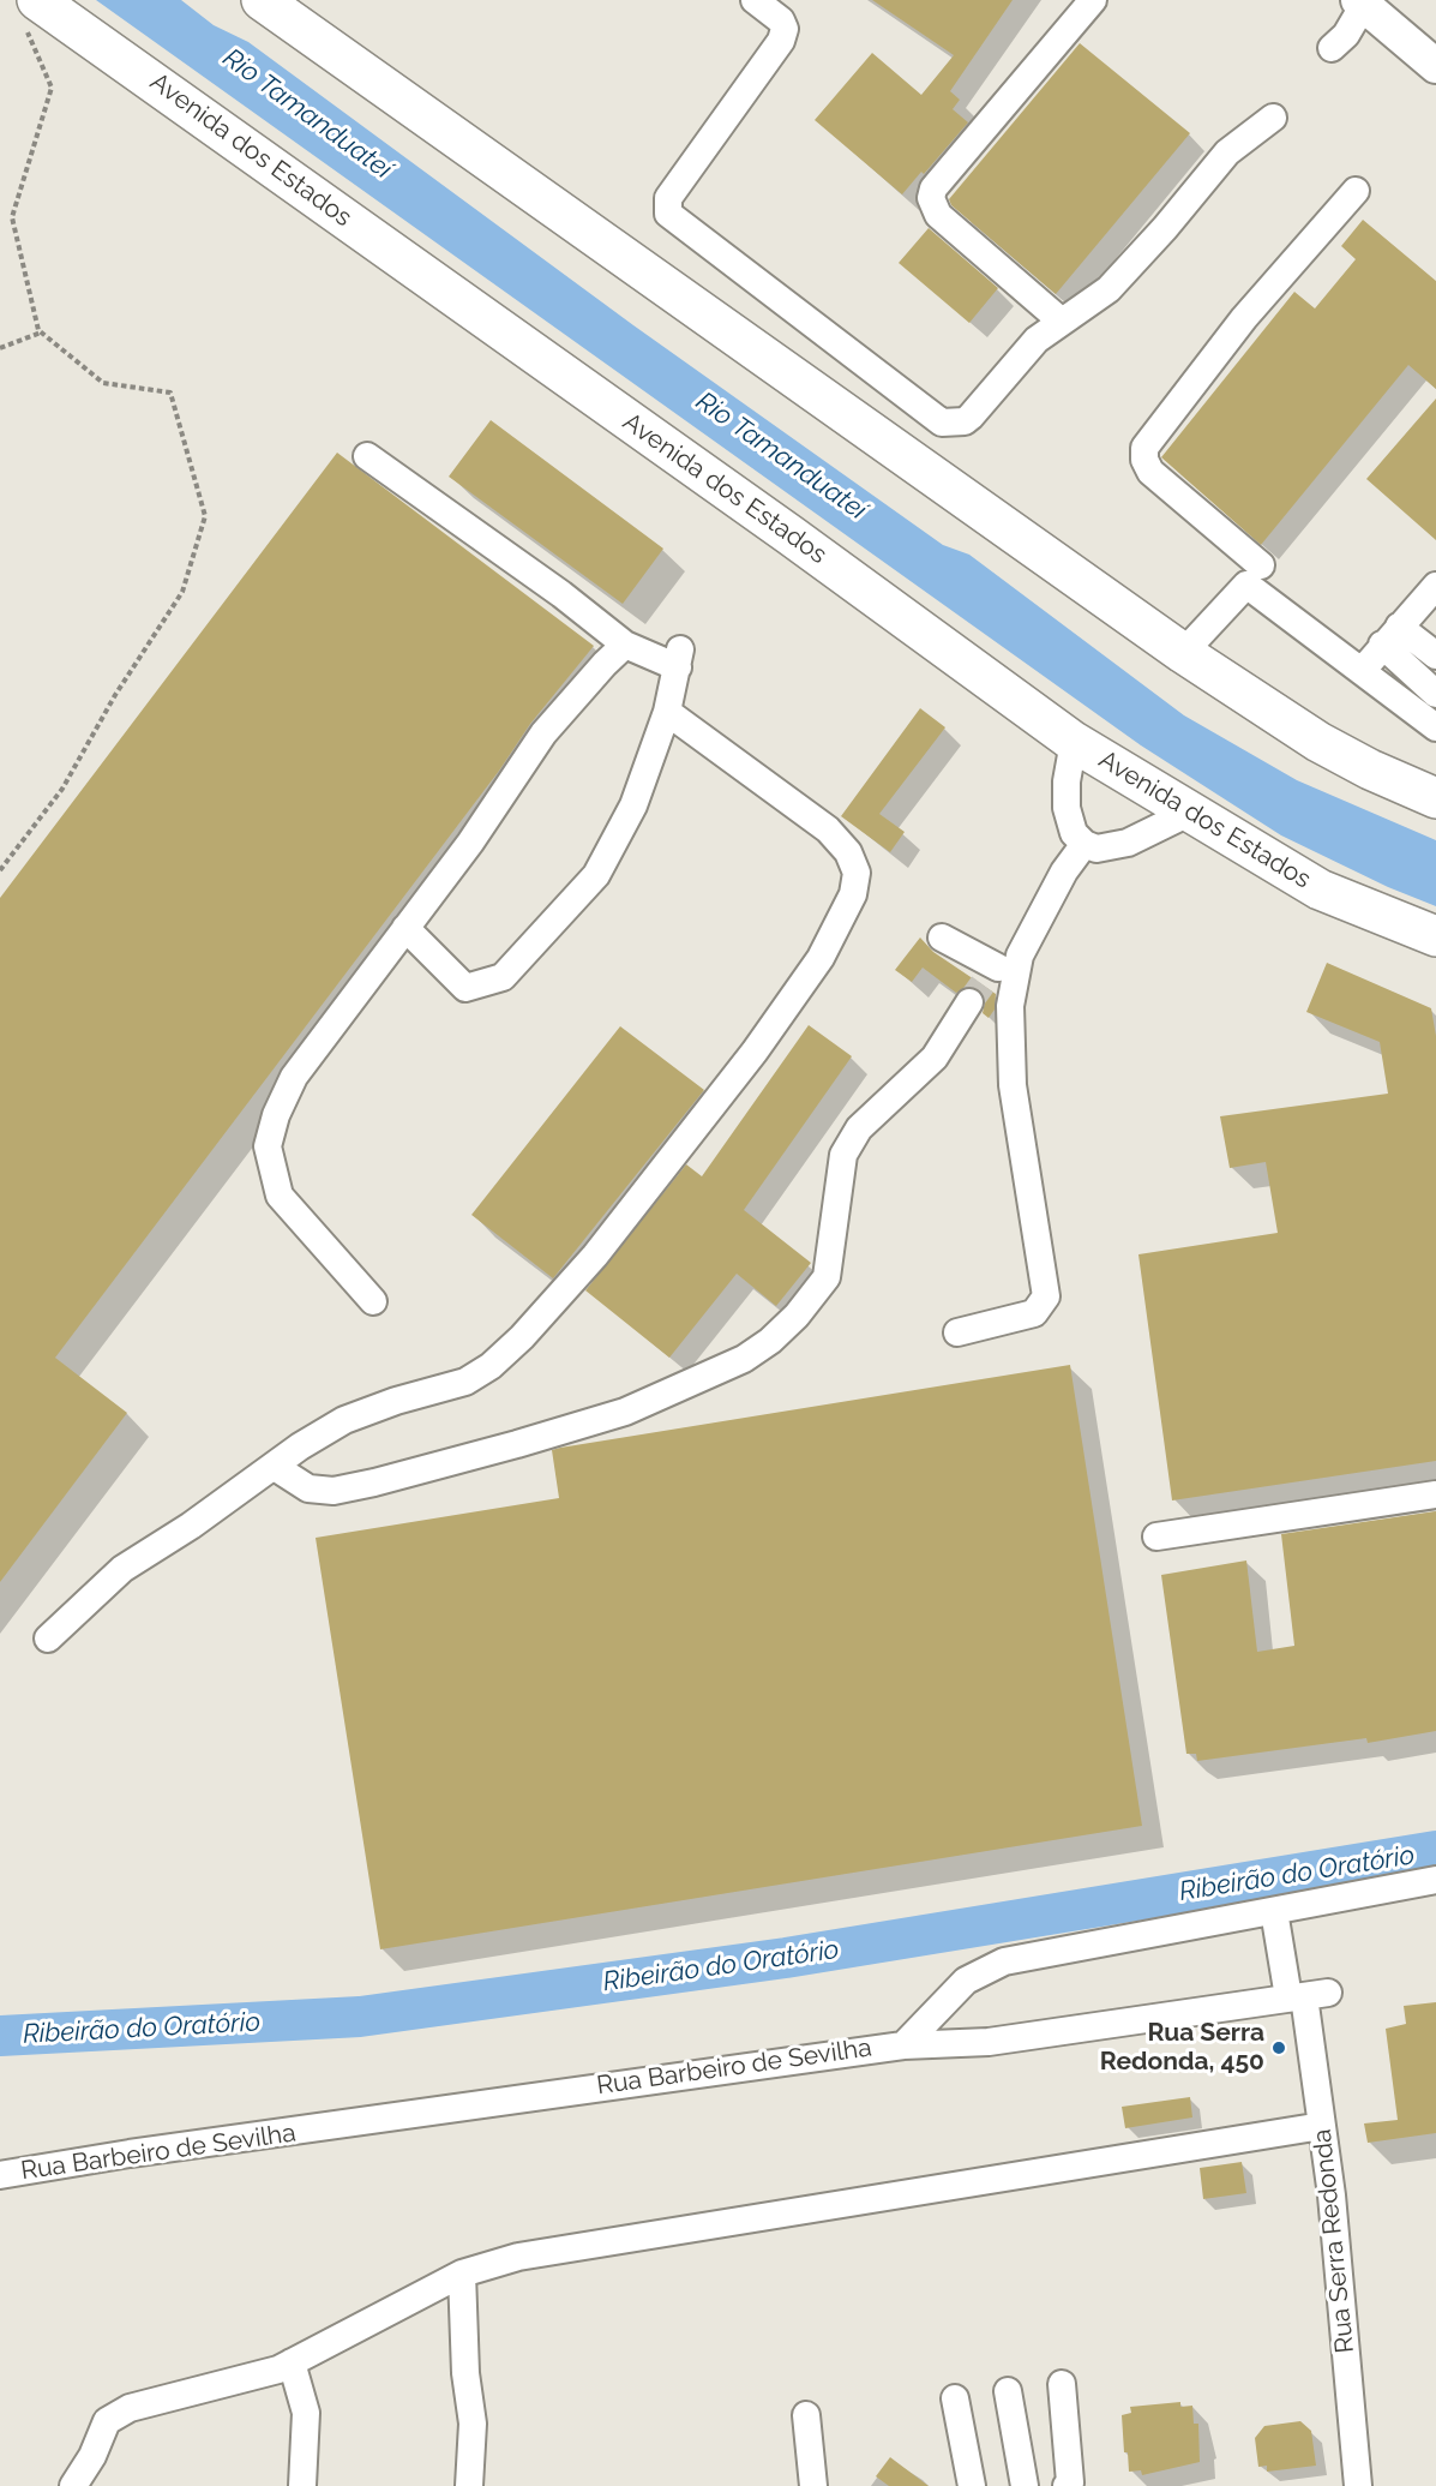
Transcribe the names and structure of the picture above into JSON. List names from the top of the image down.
{
  "streets": {
    "highway": ["Avenida dos Estados"],
    "street": ["Rua Barbeiro de Sevilha", "Rua Serra Redonda"]
  },
  "crossings": [
    ["Rua Barbeiro de Sevilha", "Rua Serra Redonda"]
  ],
  "water": ["Rio Tamanduateí", "Ribeirão do Oratório"],
  "places": ["Rua Serra Redonda, 450"]
}
